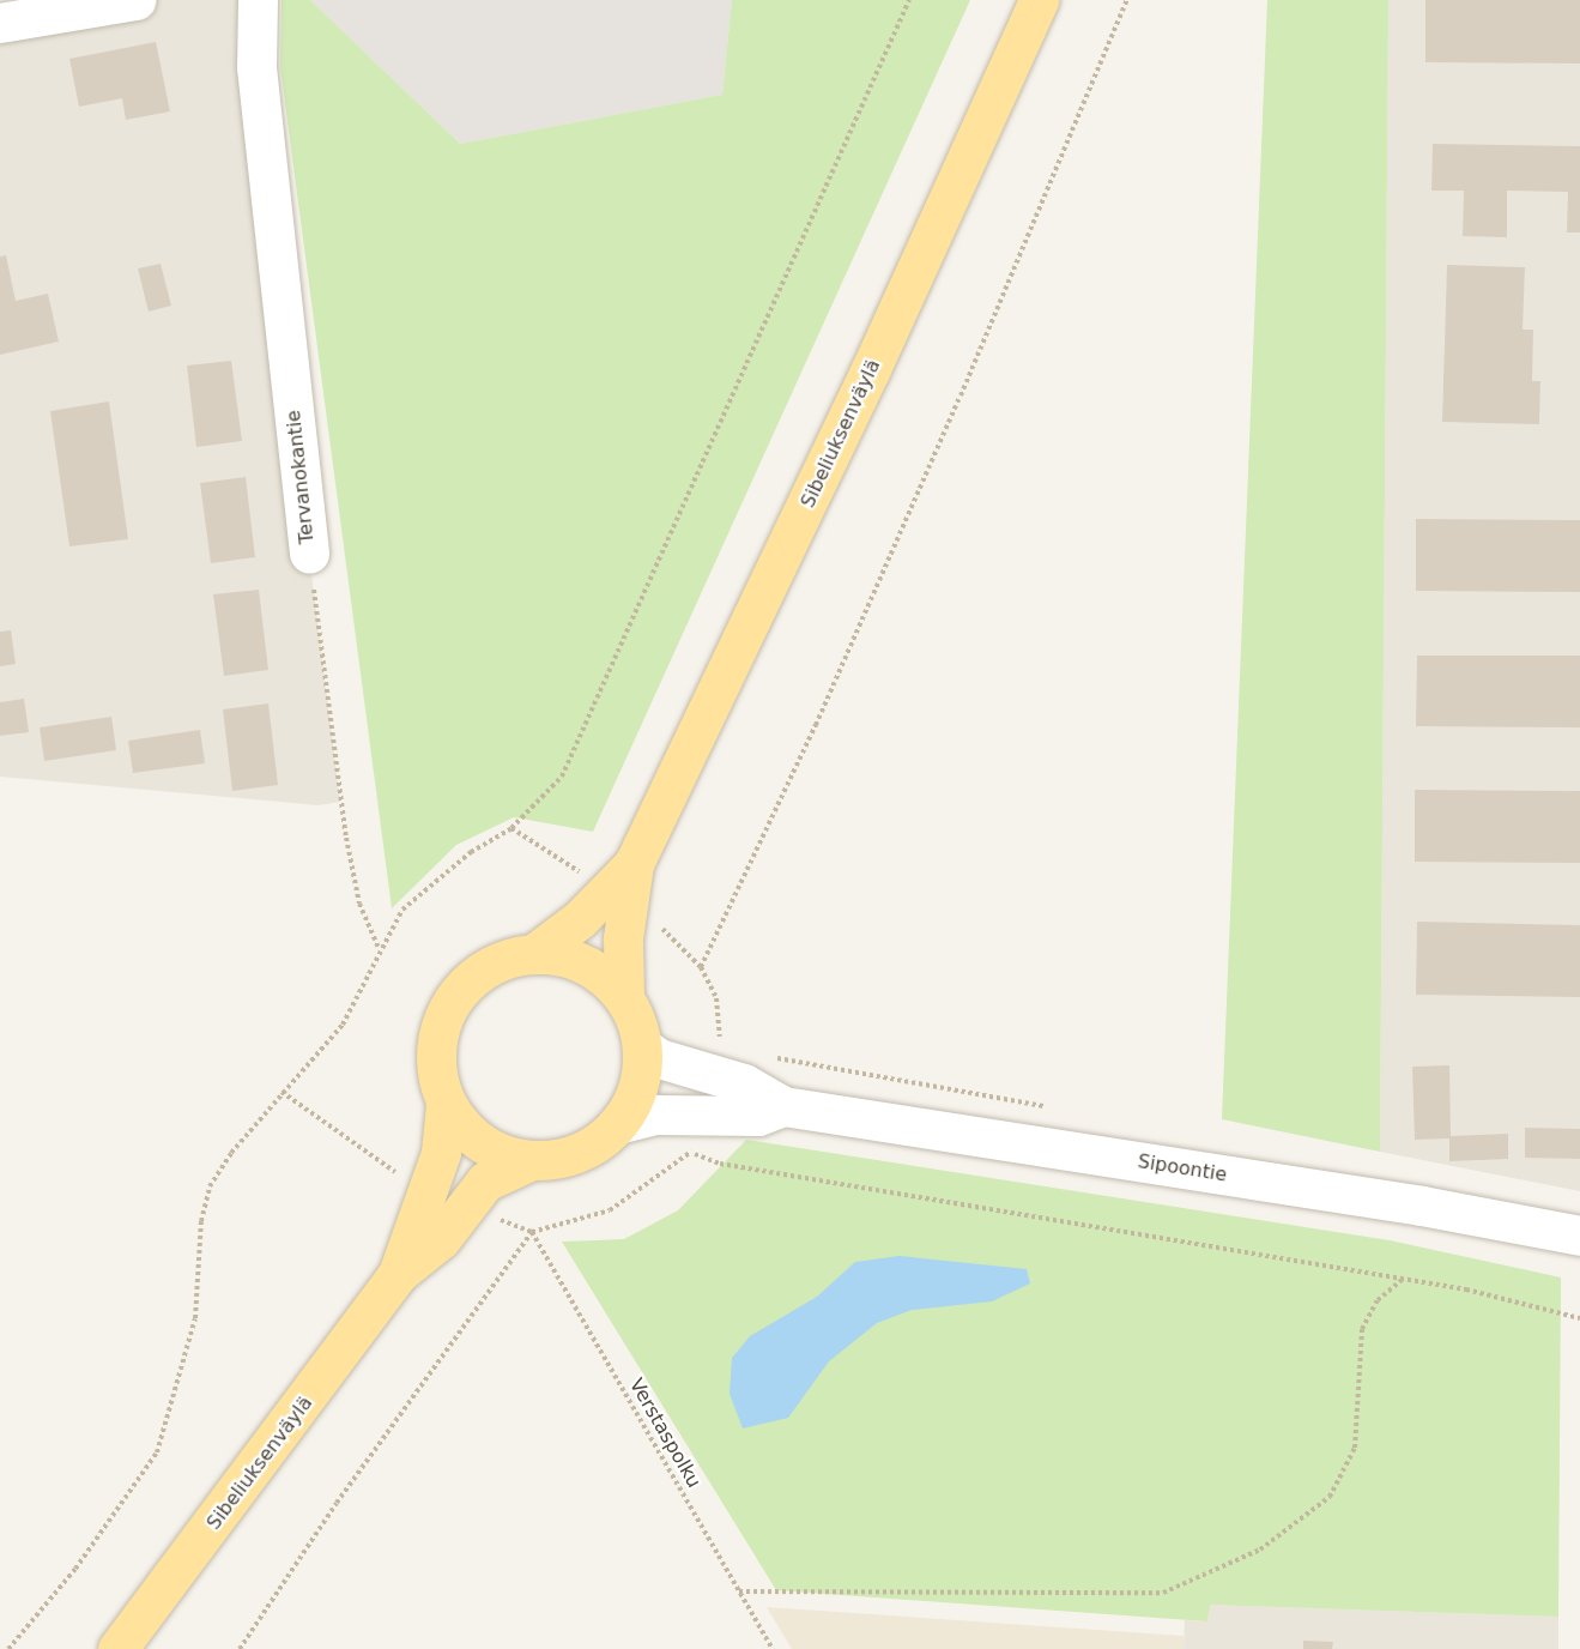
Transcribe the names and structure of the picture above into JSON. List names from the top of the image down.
{
  "streets": {
    "main road": ["Sibeliuksenväylä"],
    "street": ["Tervanokantie", "Sipoontie"],
    "path": ["Verstaspolku"]
  },
  "crossings": [
    ["Sibeliuksenväylä", "Sipoontie"]
  ]
}
